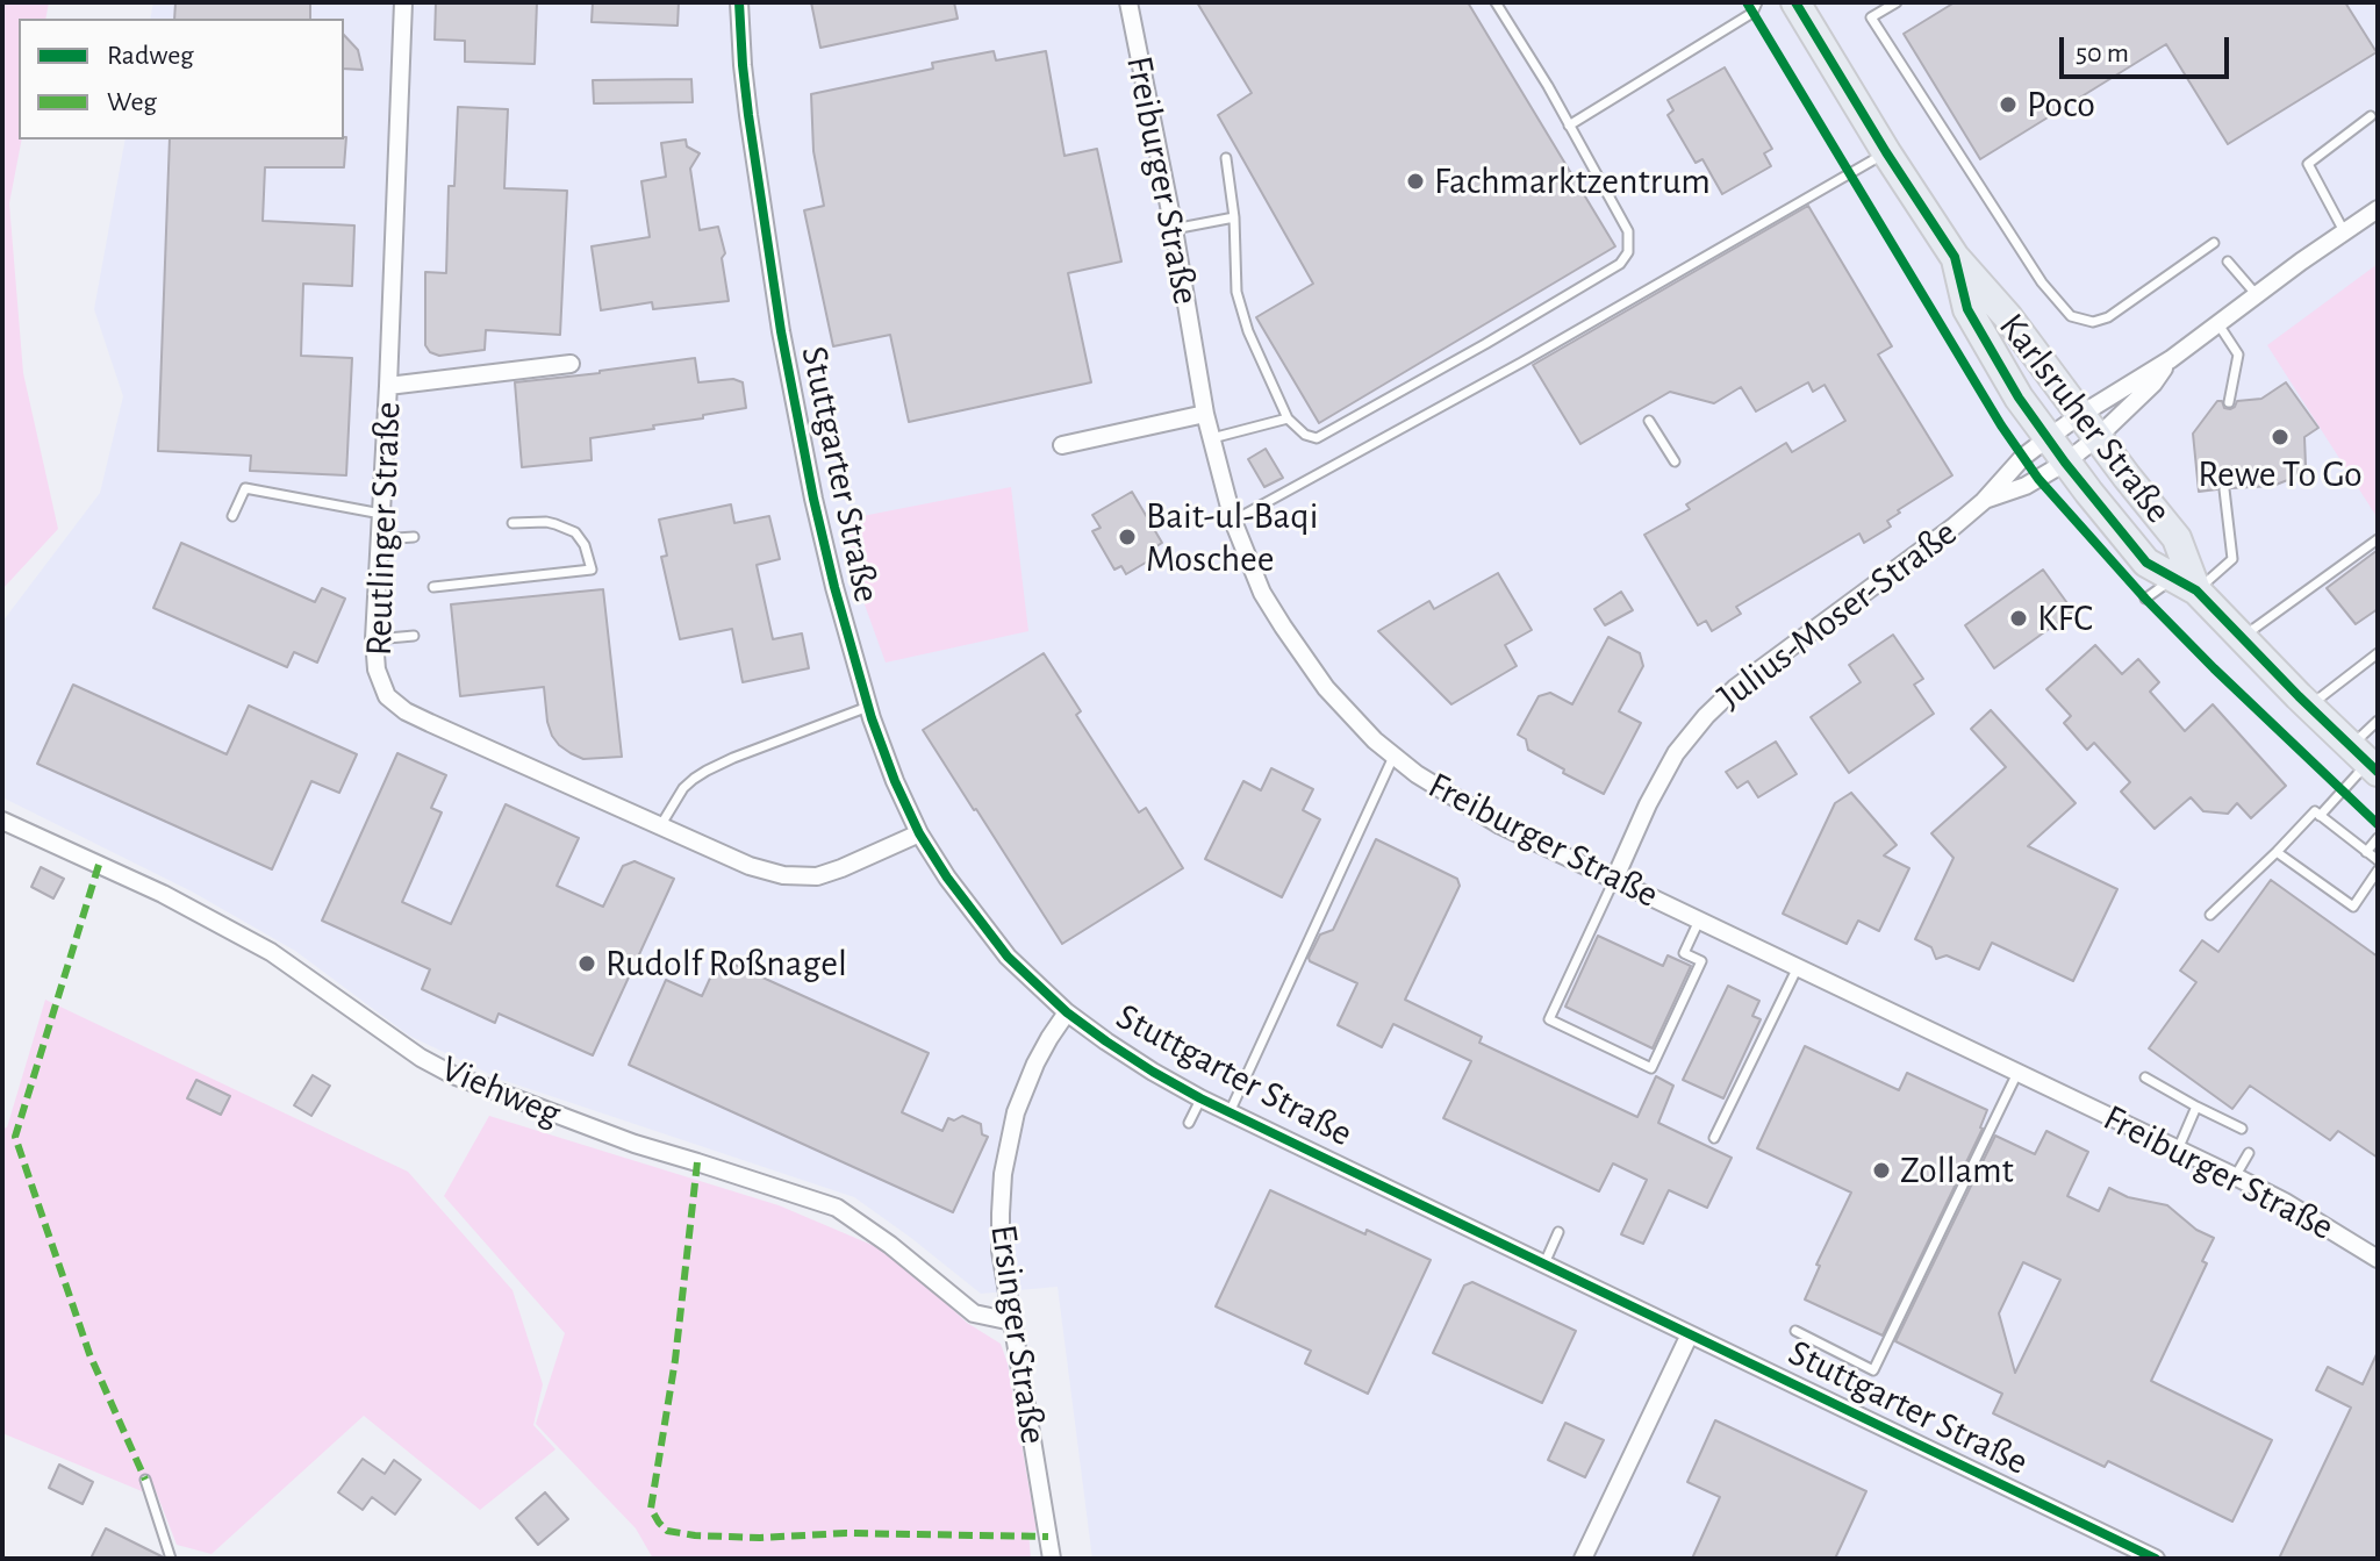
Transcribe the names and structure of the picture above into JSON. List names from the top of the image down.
{
  "streets": {
    "main road": ["Karlsruher Straße"],
    "street": [
      "Freiburger Straße",
      "Stuttgarter Straße",
      "Reutlinger Straße",
      "Julius-Moser-Straße",
      "Viehweg",
      "Ersinger Straße"
    ]
  },
  "crossings": [
    ["Freiburger Straße", "Julius-Moser-Straße"],
    ["Karlsruher Straße", "Julius-Moser-Straße"],
    ["Stuttgarter Straße", "Reutlinger Straße"],
    ["Stuttgarter Straße", "Ersinger Straße"],
    ["Viehweg", "Ersinger Straße"]
  ],
  "places": [
    "Poco",
    "Fachmarktzentrum",
    "Rewe To Go",
    "Bait-ul-Baqi Moschee",
    "KFC",
    "Rudolf Roßnagel",
    "Zollamt"
  ],
  "legend": ["Radweg", "Weg"],
  "scale_bar": "50 m"
}
